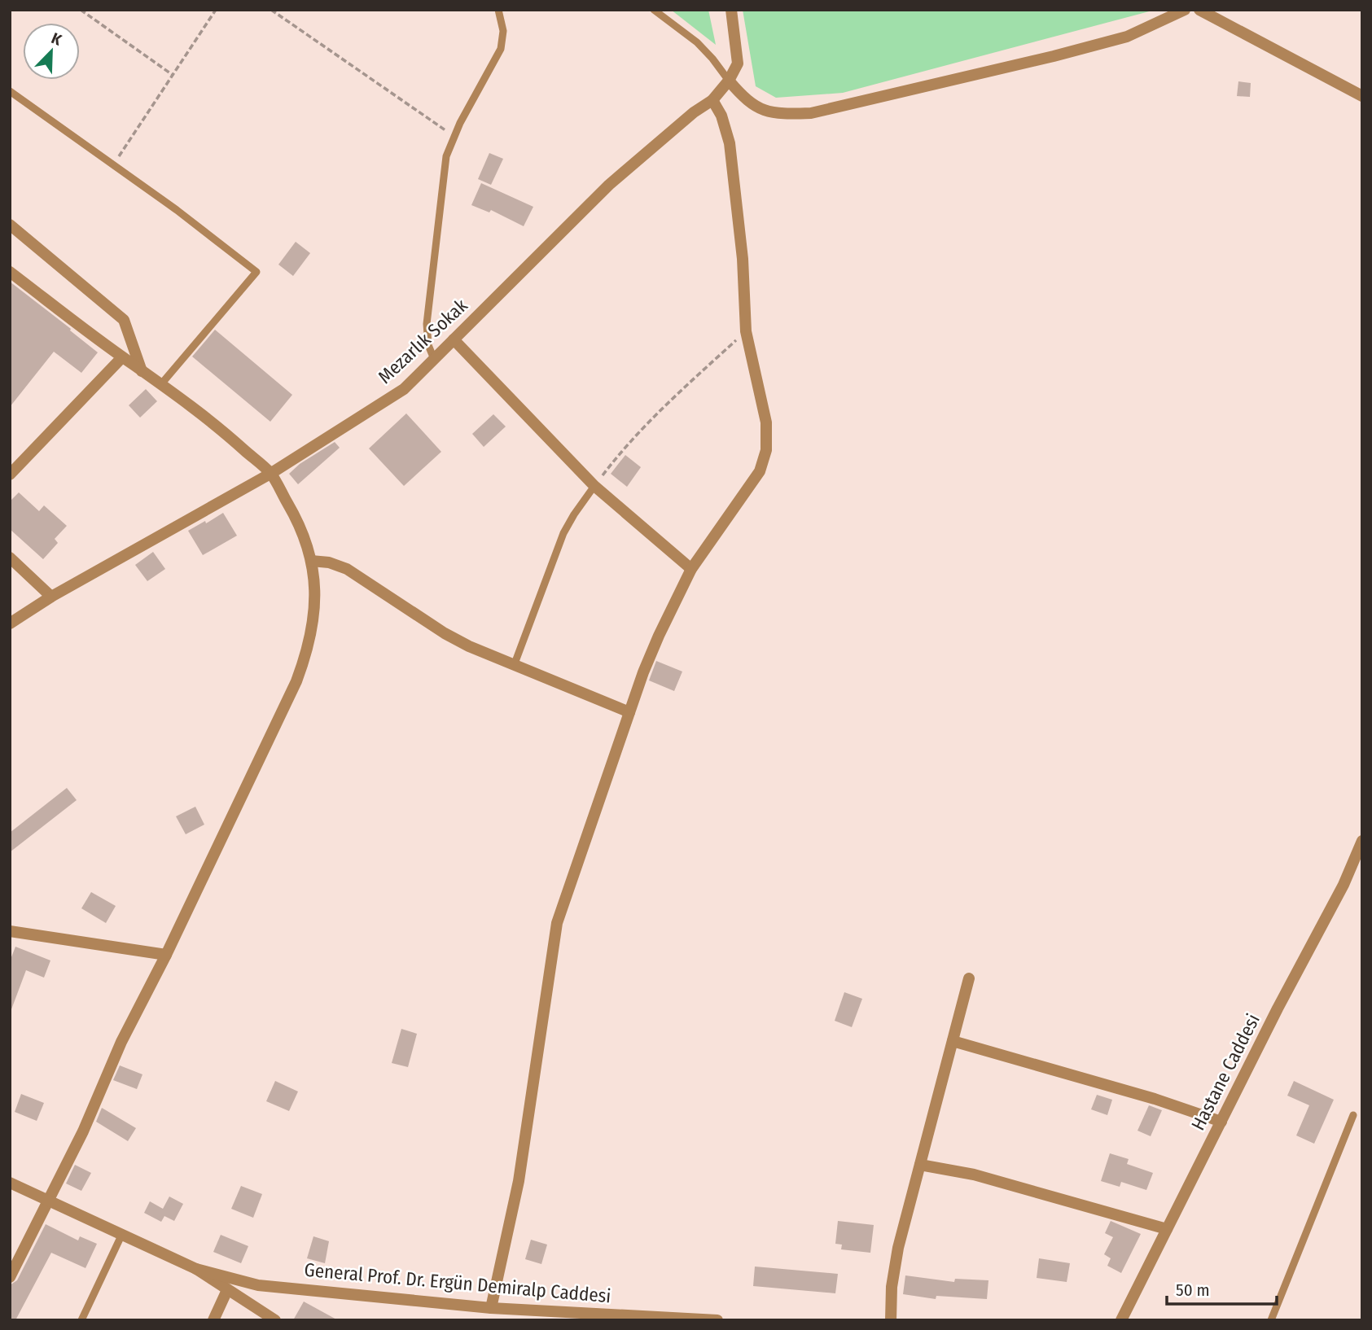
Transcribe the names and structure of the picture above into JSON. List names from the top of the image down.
{
  "streets": {
    "street": ["Mezarlık Sokak", "Hastane Caddesi", "General Prof. Dr. Ergün Demiralp Caddesi"]
  },
  "scale_bar": "50 m",
  "north": "top right"
}
